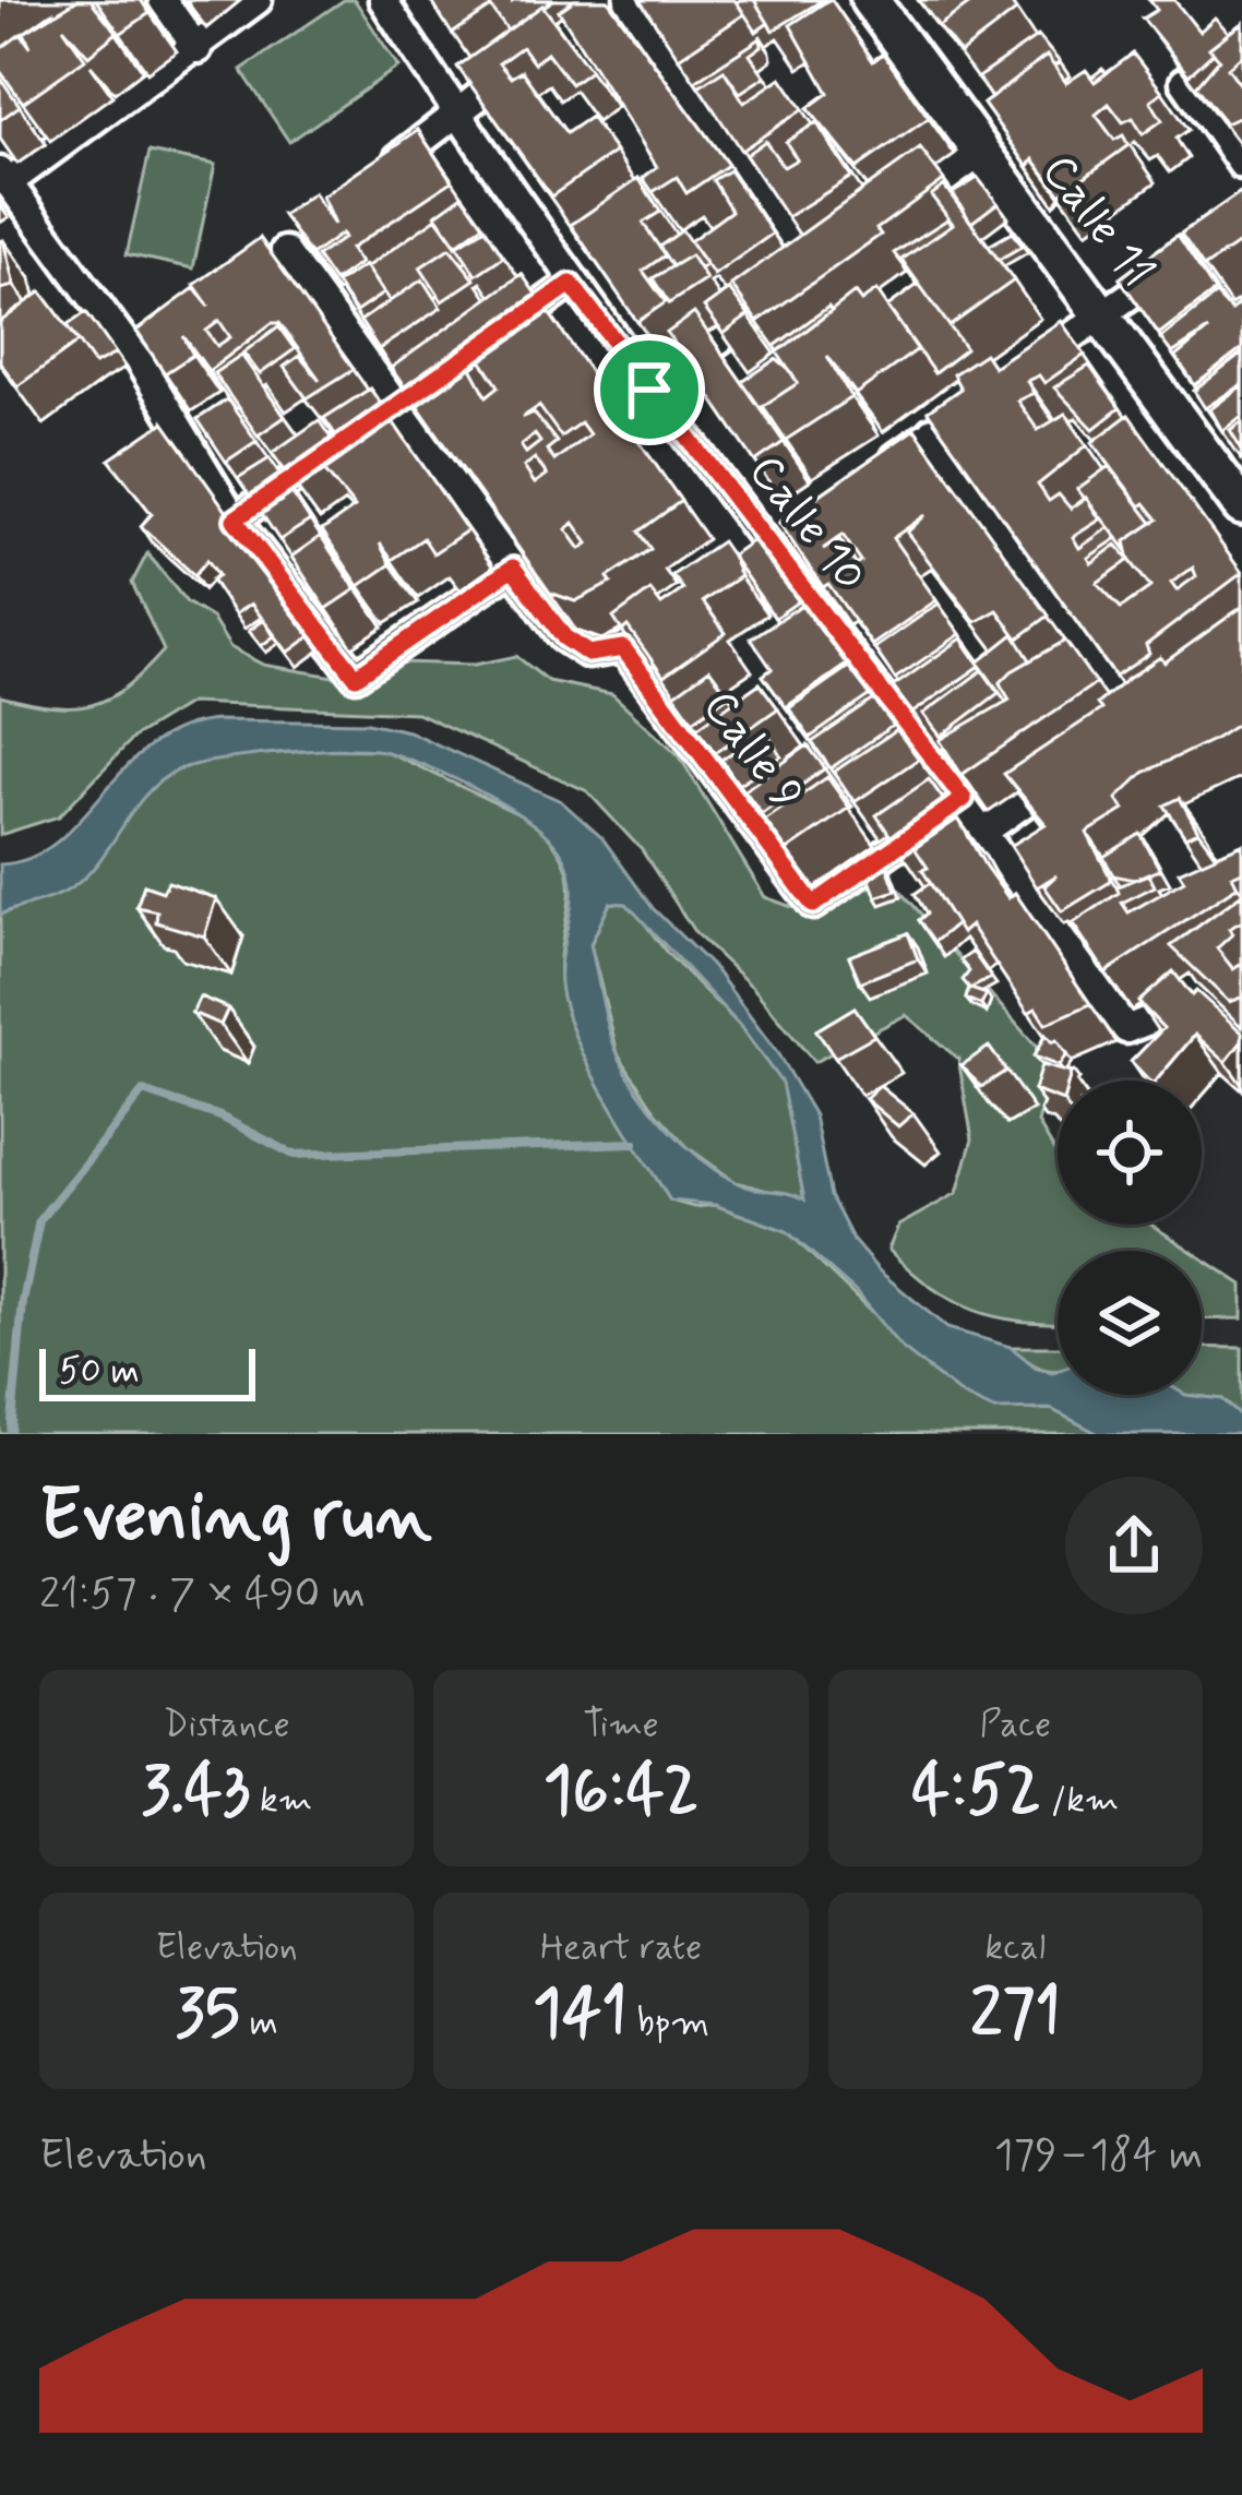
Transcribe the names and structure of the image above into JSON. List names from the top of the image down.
{
  "streets": {
    "street": ["Calle 11", "Calle 10", "Calle 9"]
  },
  "crossings": [
    ["Calle 10", "Calle 9"]
  ],
  "scale_bar": "50 m",
  "page": {
    "scale": "50 m",
    "heading": ["Evening run", "21:57 · 7 × 490 m"],
    "stats": [
      ["Distance", "3.43 km"],
      ["Time", "16:42"],
      ["Pace", "4:52 /km"],
      ["Elevation", "35 m"],
      ["Heart rate", "141 bpm"],
      ["kcal", "271"]
    ],
    "chart": ["Elevation", "179–184 m"]
  }
}
